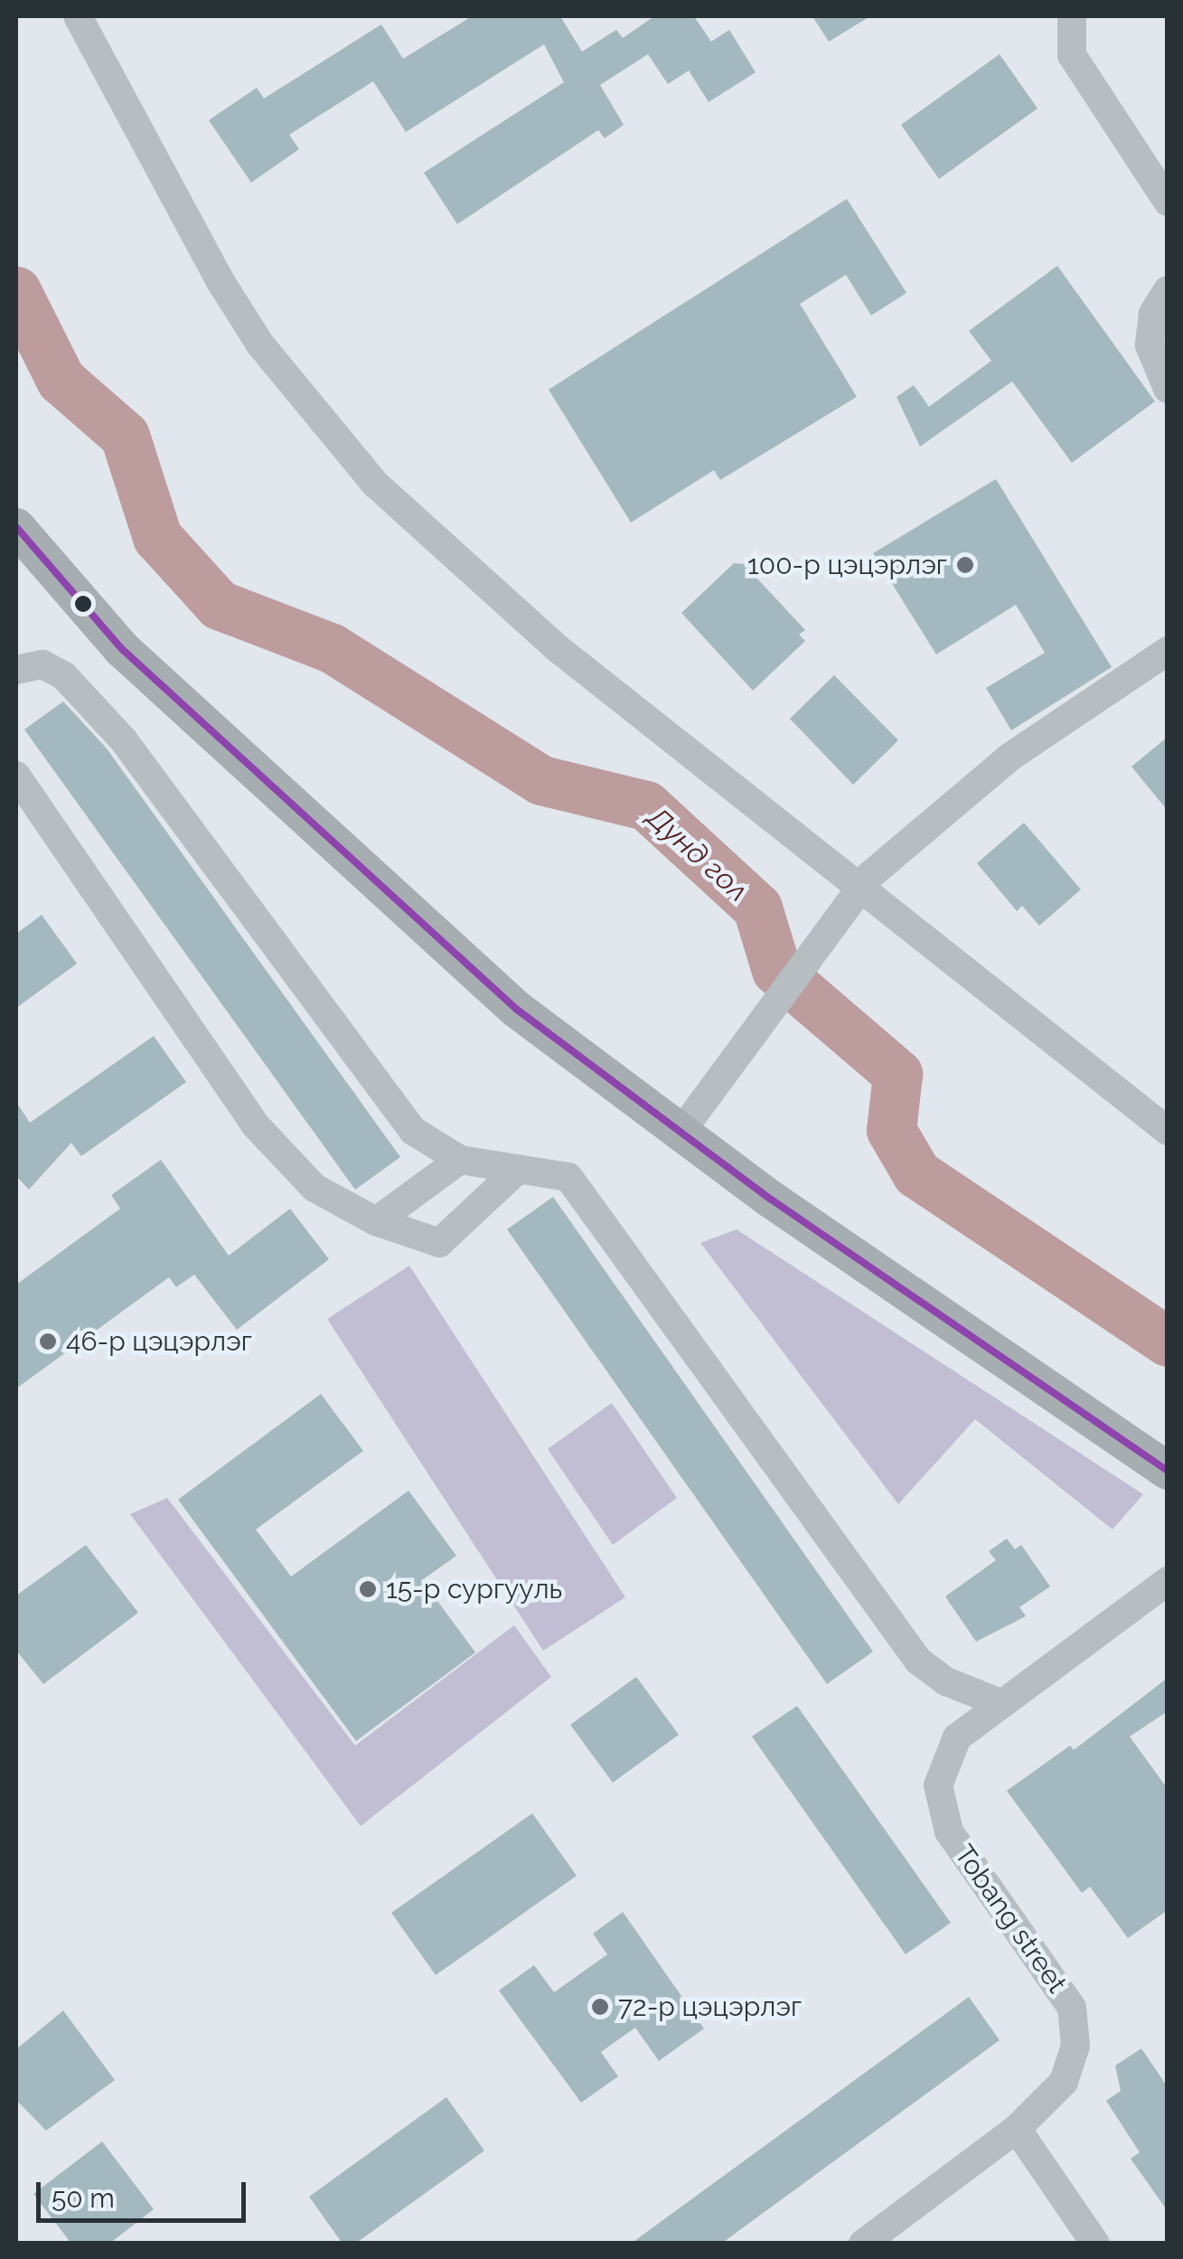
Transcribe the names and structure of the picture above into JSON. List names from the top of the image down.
{
  "streets": {
    "street": ["Tobang street"]
  },
  "water": ["Дунд гол"],
  "places": [
    "100-р цэцэрлэг",
    "46-р цэцэрлэг",
    "15-р сургууль",
    "72-р цэцэрлэг"
  ],
  "scale_bar": "50 m"
}
